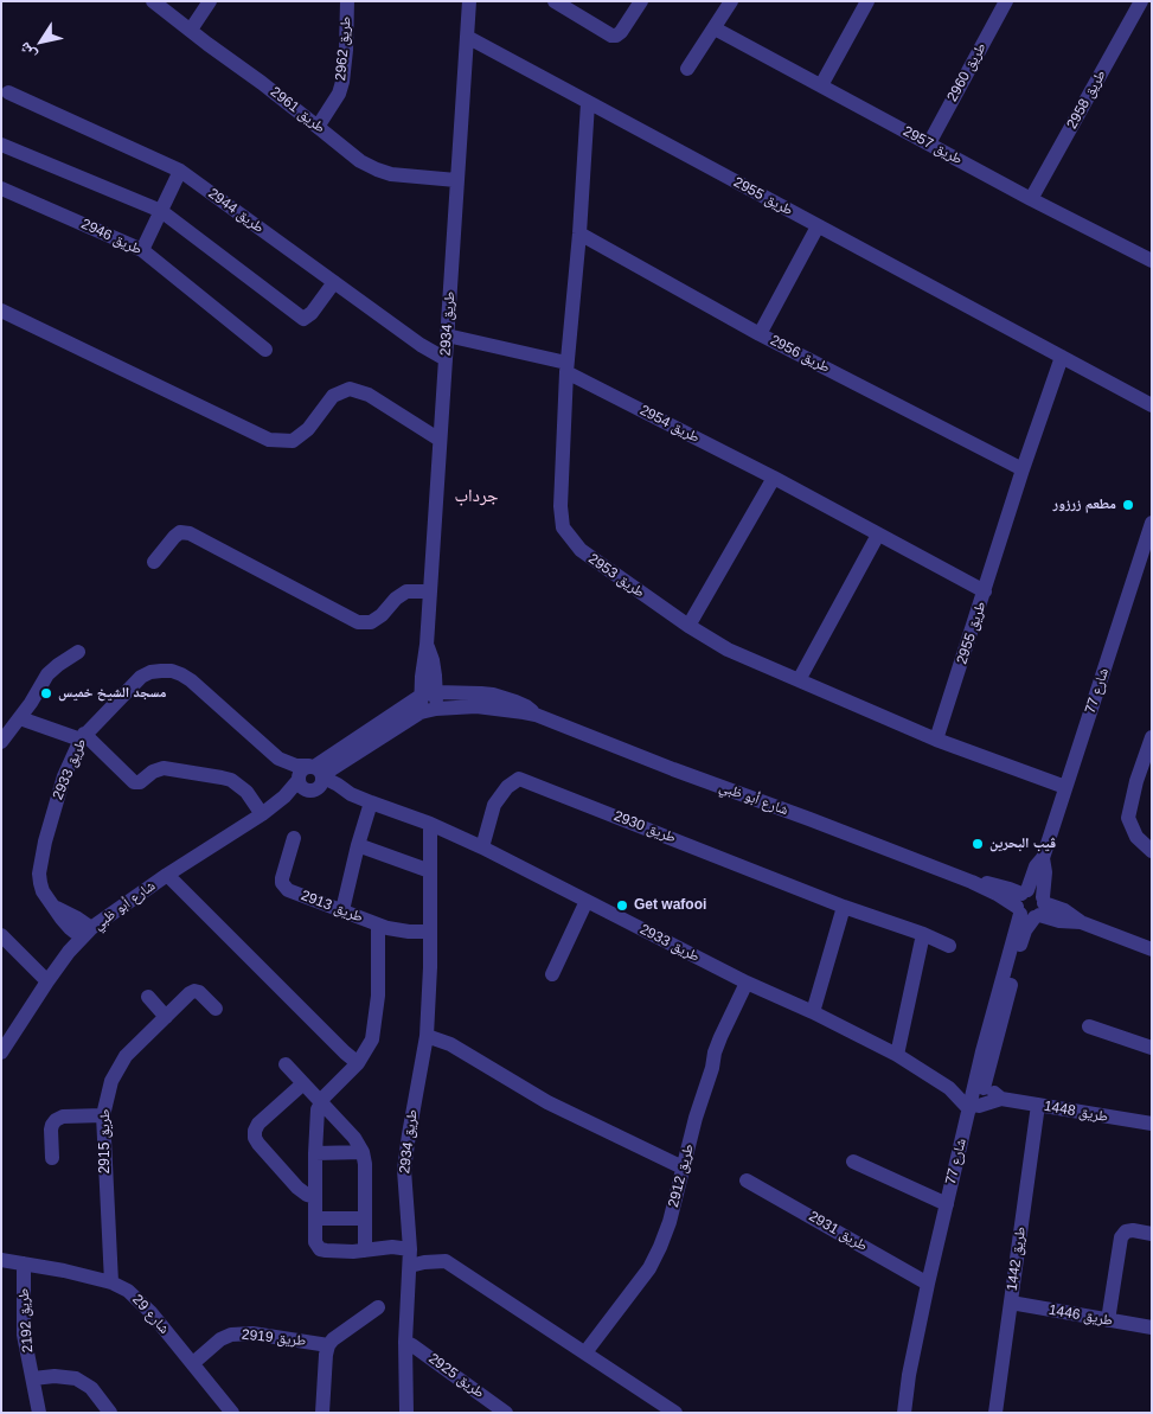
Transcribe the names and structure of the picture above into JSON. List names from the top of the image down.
{
  "streets": {
    "street": [
      "طريق 2962",
      "طريق 2960",
      "طريق 2958",
      "طريق 2961",
      "طريق 2957",
      "طريق 2955",
      "طريق 2944",
      "طريق 2946",
      "طريق 2934",
      "طريق 2956",
      "طريق 2954",
      "طريق 2953",
      "شارع 77",
      "طريق 2933",
      "شارع أبو ظبي",
      "طريق 2930",
      "طريق 2913",
      "طريق 1448",
      "طريق 2915",
      "طريق 2912",
      "طريق 2931",
      "طريق 1442",
      "شارع 29",
      "طريق 1446",
      "طريق 2192",
      "طريق 2919",
      "طريق 2925"
    ]
  },
  "crossings": [
    ["طريق 2962", "طريق 2961"],
    ["طريق 2960", "طريق 2957"],
    ["طريق 2958", "طريق 2957"],
    ["طريق 2961", "طريق 2934"],
    ["طريق 2955", "طريق 2934"],
    ["طريق 2955", "طريق 2956"],
    ["طريق 2955", "طريق 2954"],
    ["طريق 2955", "طريق 2953"],
    ["طريق 2944", "طريق 2934"],
    ["طريق 2934", "طريق 2954"],
    ["طريق 2934", "طريق 2933"],
    ["طريق 2934", "شارع أبو ظبي"],
    ["طريق 2934", "طريق 2913"],
    ["طريق 2934", "طريق 2925"],
    ["طريق 2956", "طريق 2953"],
    ["طريق 2954", "طريق 2953"],
    ["طريق 2953", "شارع 77"],
    ["شارع 77", "طريق 2933"],
    ["شارع 77", "شارع أبو ظبي"],
    ["شارع 77", "طريق 1448"],
    ["شارع 77", "طريق 2931"],
    ["طريق 2933", "شارع أبو ظبي"],
    ["طريق 2933", "طريق 2930"],
    ["طريق 2933", "طريق 1448"],
    ["طريق 2933", "طريق 2912"],
    ["طريق 1448", "طريق 1442"],
    ["طريق 2915", "شارع 29"],
    ["طريق 1442", "طريق 1446"],
    ["شارع 29", "طريق 2192"],
    ["شارع 29", "طريق 2919"]
  ],
  "districts": ["جرداب"],
  "places": [
    "مطعم زرزور",
    "مسجد الشيخ خميس",
    "ڤيب البحرين",
    "Get wafooi"
  ],
  "north": "bottom left"
}
